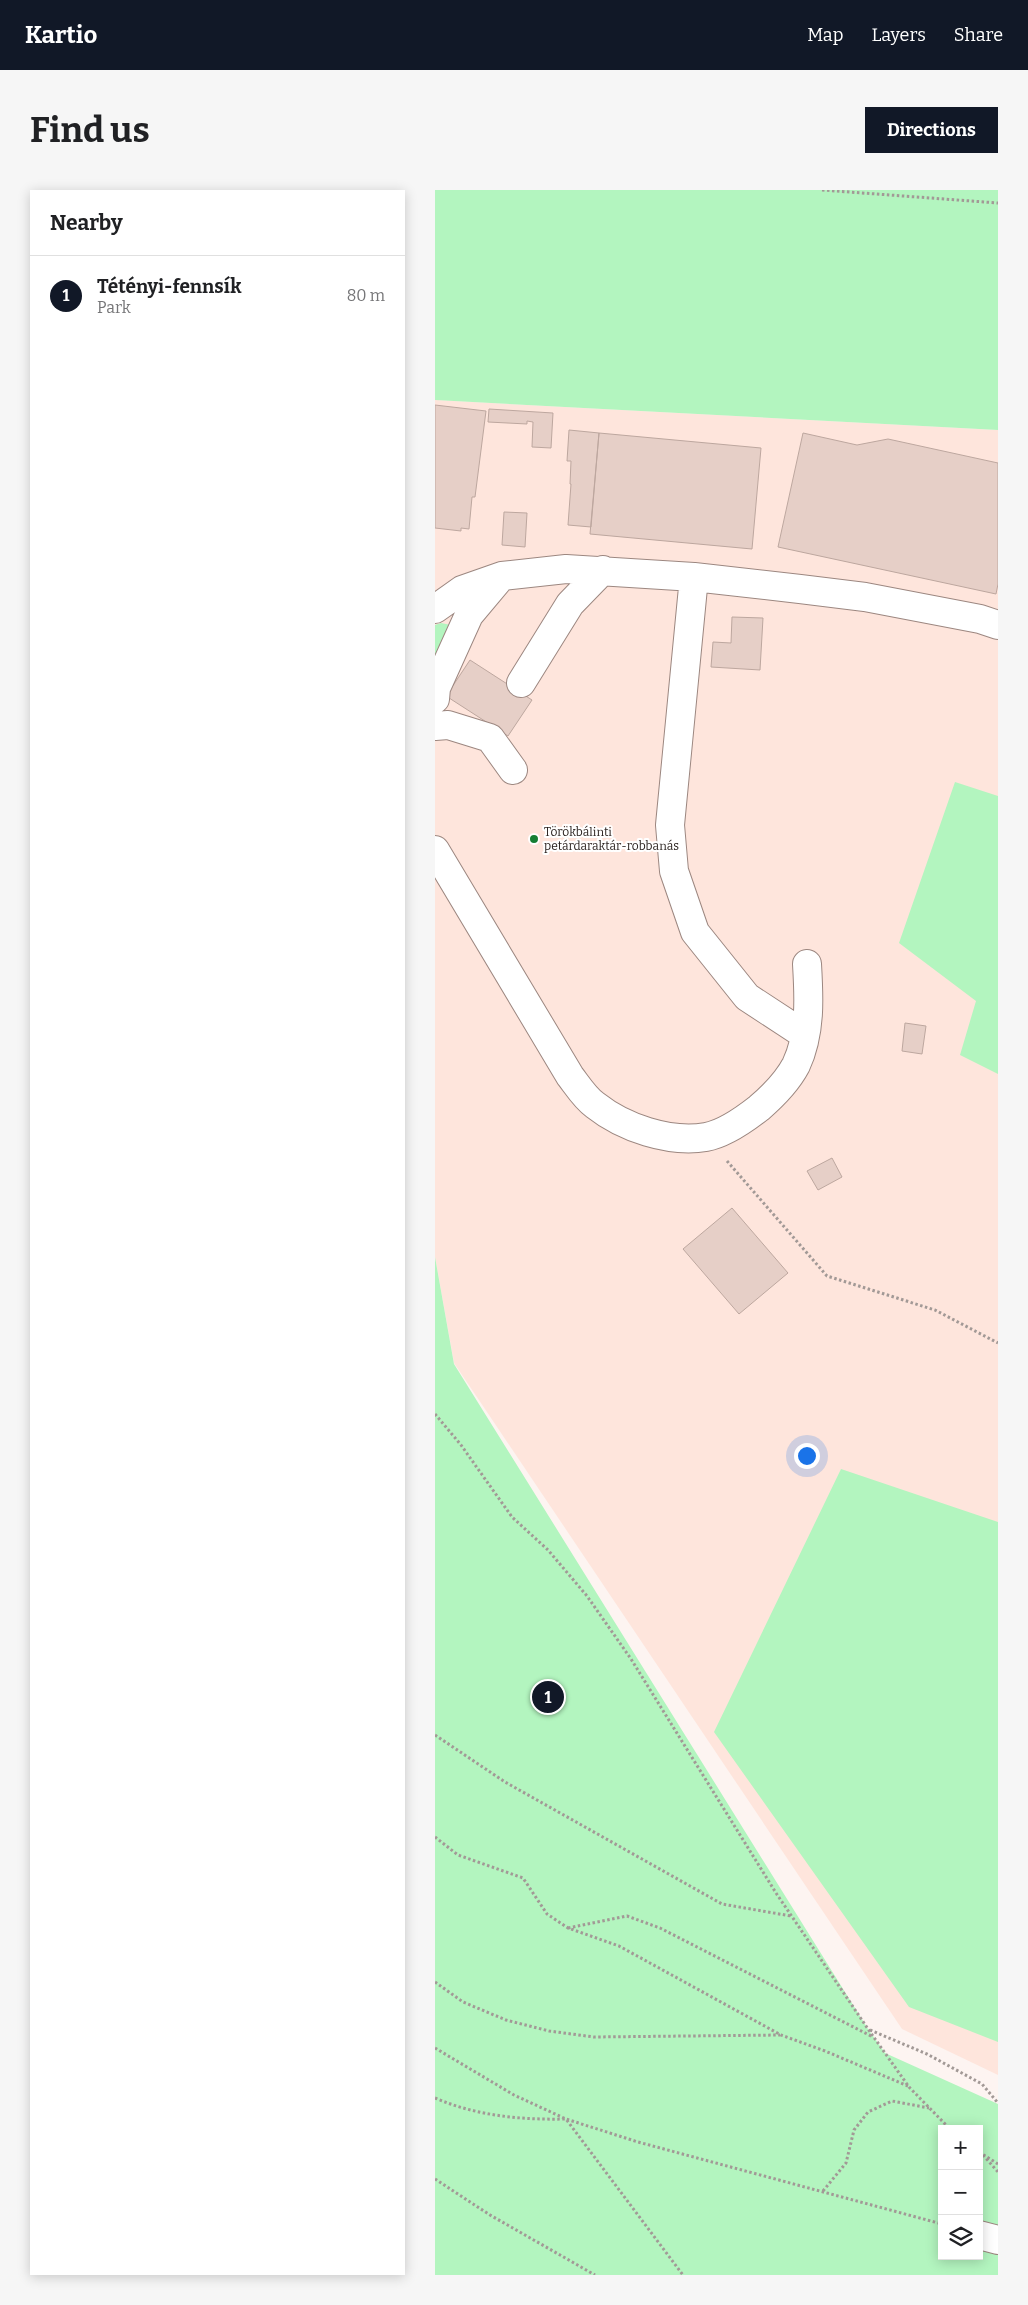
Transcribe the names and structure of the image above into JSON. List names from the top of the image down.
{
  "places": ["Törökbálinti petárdaraktár-robbanás"],
  "page": {
    "header": "Kartio",
    "nav": ["Map", "Layers", "Share"],
    "buttons": "Directions",
    "title": "Find us",
    "heading": "Nearby",
    "list": [
      {
        "mark": "1",
        "name": "Tétényi-fennsík",
        "note": "Park",
        "value": "80 m"
      }
    ],
    "pins": "1",
    "map_buttons": ["+", "−"]
  }
}
